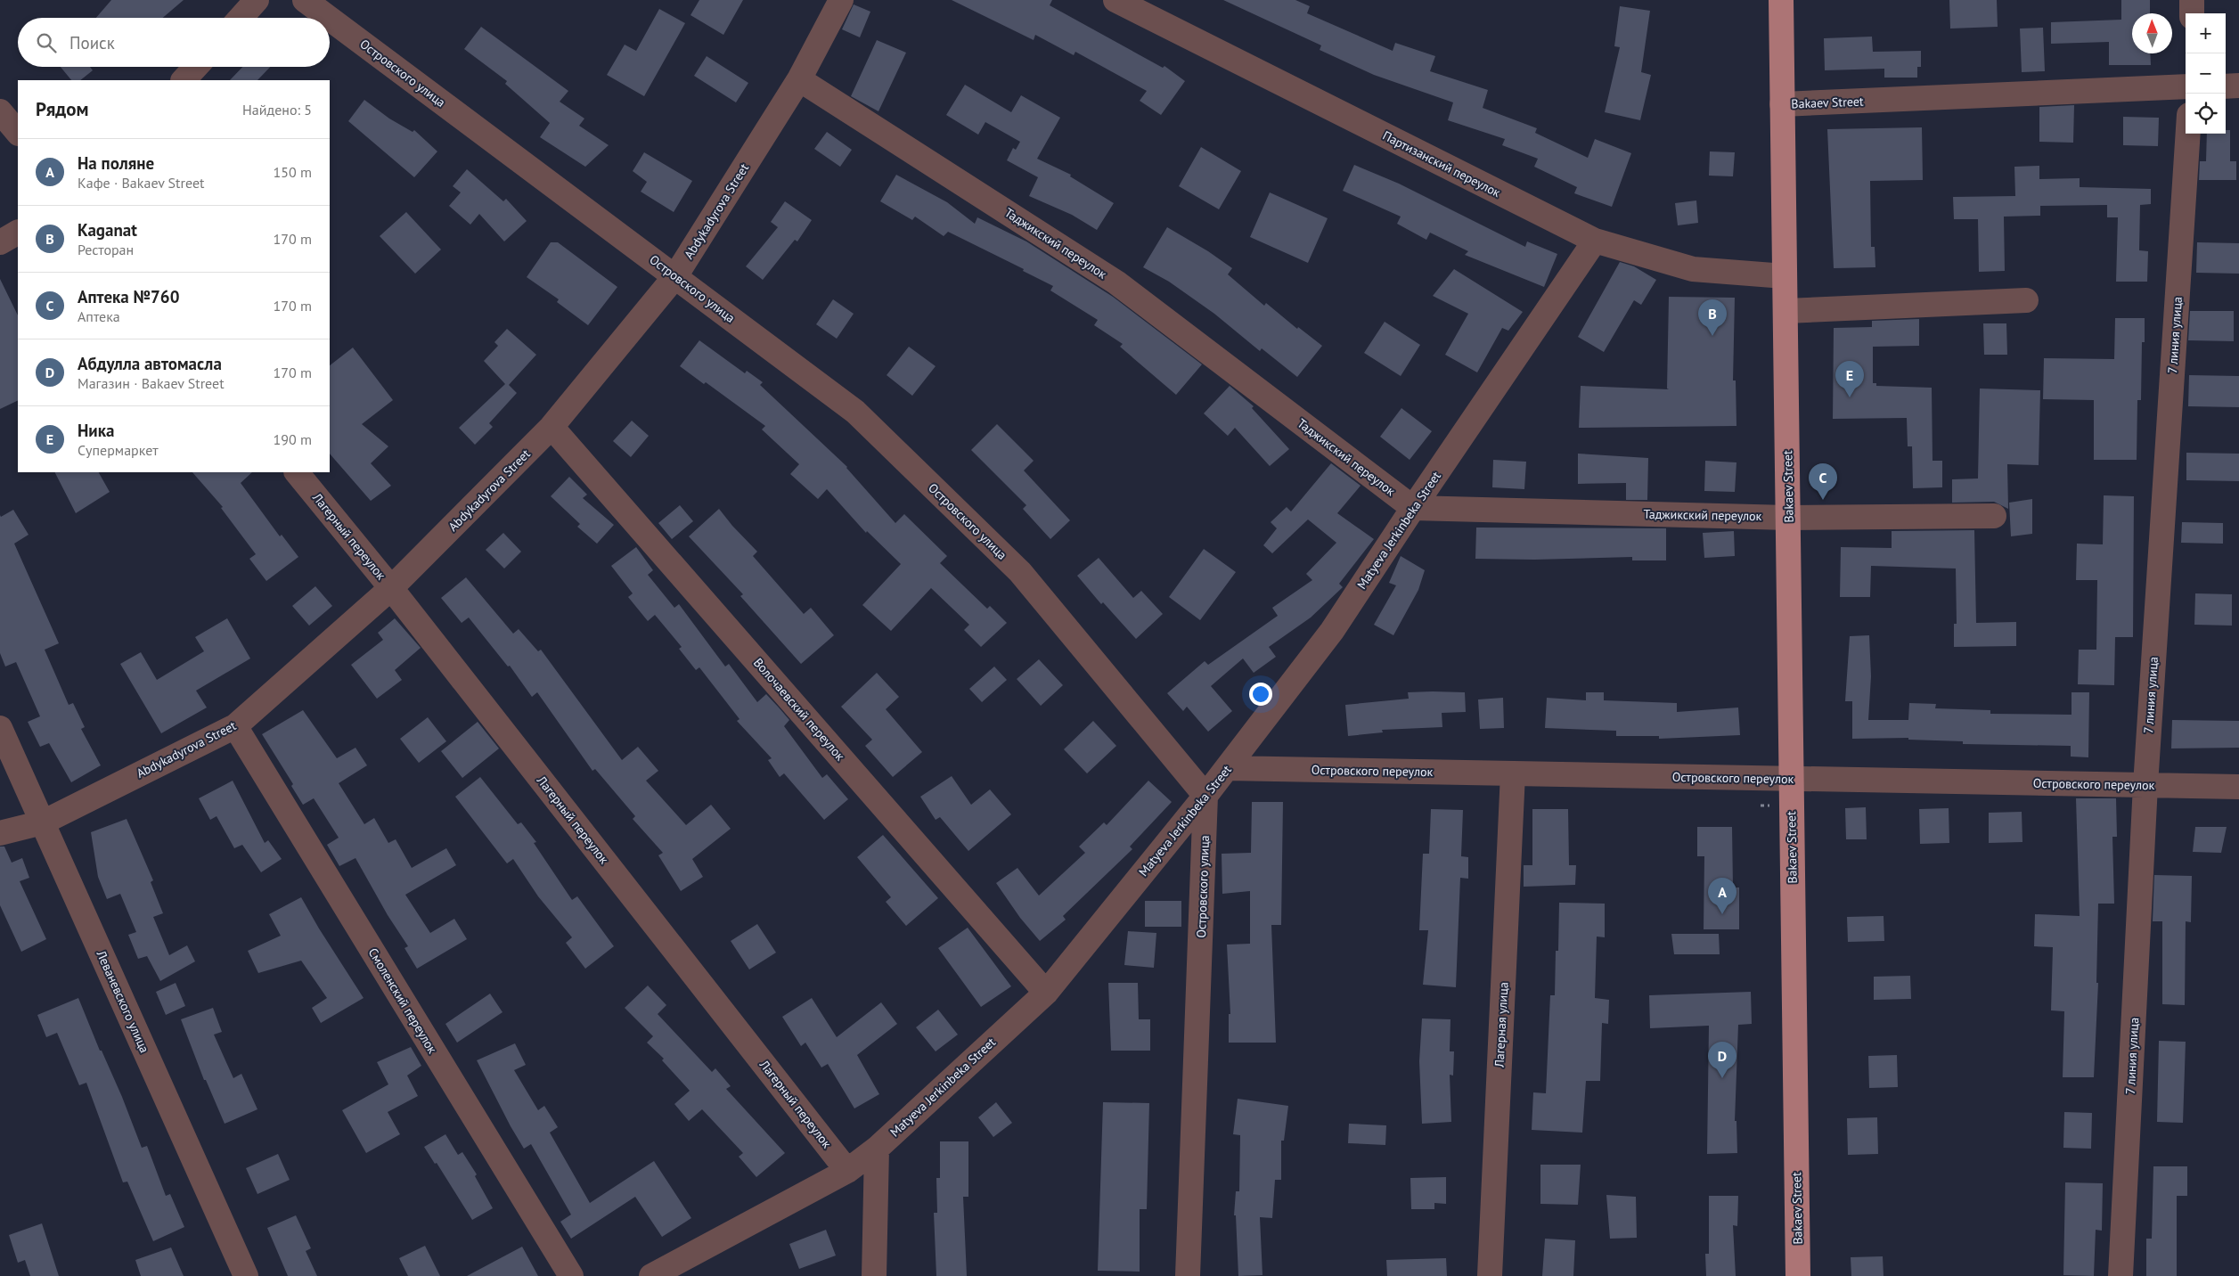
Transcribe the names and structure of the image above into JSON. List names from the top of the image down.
{
  "streets": {
    "main road": ["Bakaev Street"],
    "street": [
      "Островского улица",
      "Партизанский переулок",
      "Abdykadyrova Street",
      "Таджикский переулок",
      "7 линия улица",
      "Matyeva Jerkinbeka Street",
      "Лагерный переулок",
      "Волочаевский переулок",
      "Островского переулок",
      "Смоленский переулок",
      "Леваневского улица",
      "Лагерная улица"
    ]
  },
  "crossings": [
    ["Островского улица", "Abdykadyrova Street"],
    ["Островского улица", "Matyeva Jerkinbeka Street"],
    ["Bakaev Street", "Партизанский переулок"],
    ["Bakaev Street", "Таджикский переулок"],
    ["Bakaev Street", "Островского переулок"],
    ["Партизанский переулок", "Matyeva Jerkinbeka Street"],
    ["Abdykadyrova Street", "Таджикский переулок"],
    ["Abdykadyrova Street", "Лагерный переулок"],
    ["Abdykadyrova Street", "Волочаевский переулок"],
    ["Abdykadyrova Street", "Смоленский переулок"],
    ["Abdykadyrova Street", "Леваневского улица"],
    ["Таджикский переулок", "Matyeva Jerkinbeka Street"],
    ["7 линия улица", "Островского переулок"],
    ["Matyeva Jerkinbeka Street", "Лагерный переулок"],
    ["Matyeva Jerkinbeka Street", "Волочаевский переулок"],
    ["Matyeva Jerkinbeka Street", "Островского переулок"],
    ["Островского переулок", "Лагерная улица"]
  ],
  "north": "top",
  "page": {
    "map_buttons": ["+", "−"],
    "search": "Поиск",
    "heading": ["Рядом", "Найдено: 5"],
    "list": [
      {
        "mark": "A",
        "name": "На поляне",
        "note": "Кафе · Bakaev Street",
        "value": "150 m"
      },
      {
        "mark": "B",
        "name": "Kaganat",
        "note": "Ресторан",
        "value": "170 m"
      },
      {
        "mark": "C",
        "name": "Аптека №760",
        "note": "Аптека",
        "value": "170 m"
      },
      {
        "mark": "D",
        "name": "Абдулла автомасла",
        "note": "Магазин · Bakaev Street",
        "value": "170 m"
      },
      {
        "mark": "E",
        "name": "Ника",
        "note": "Супермаркет",
        "value": "190 m"
      }
    ],
    "pins": [
      "B",
      "E",
      "C",
      "A",
      "D"
    ]
  }
}
